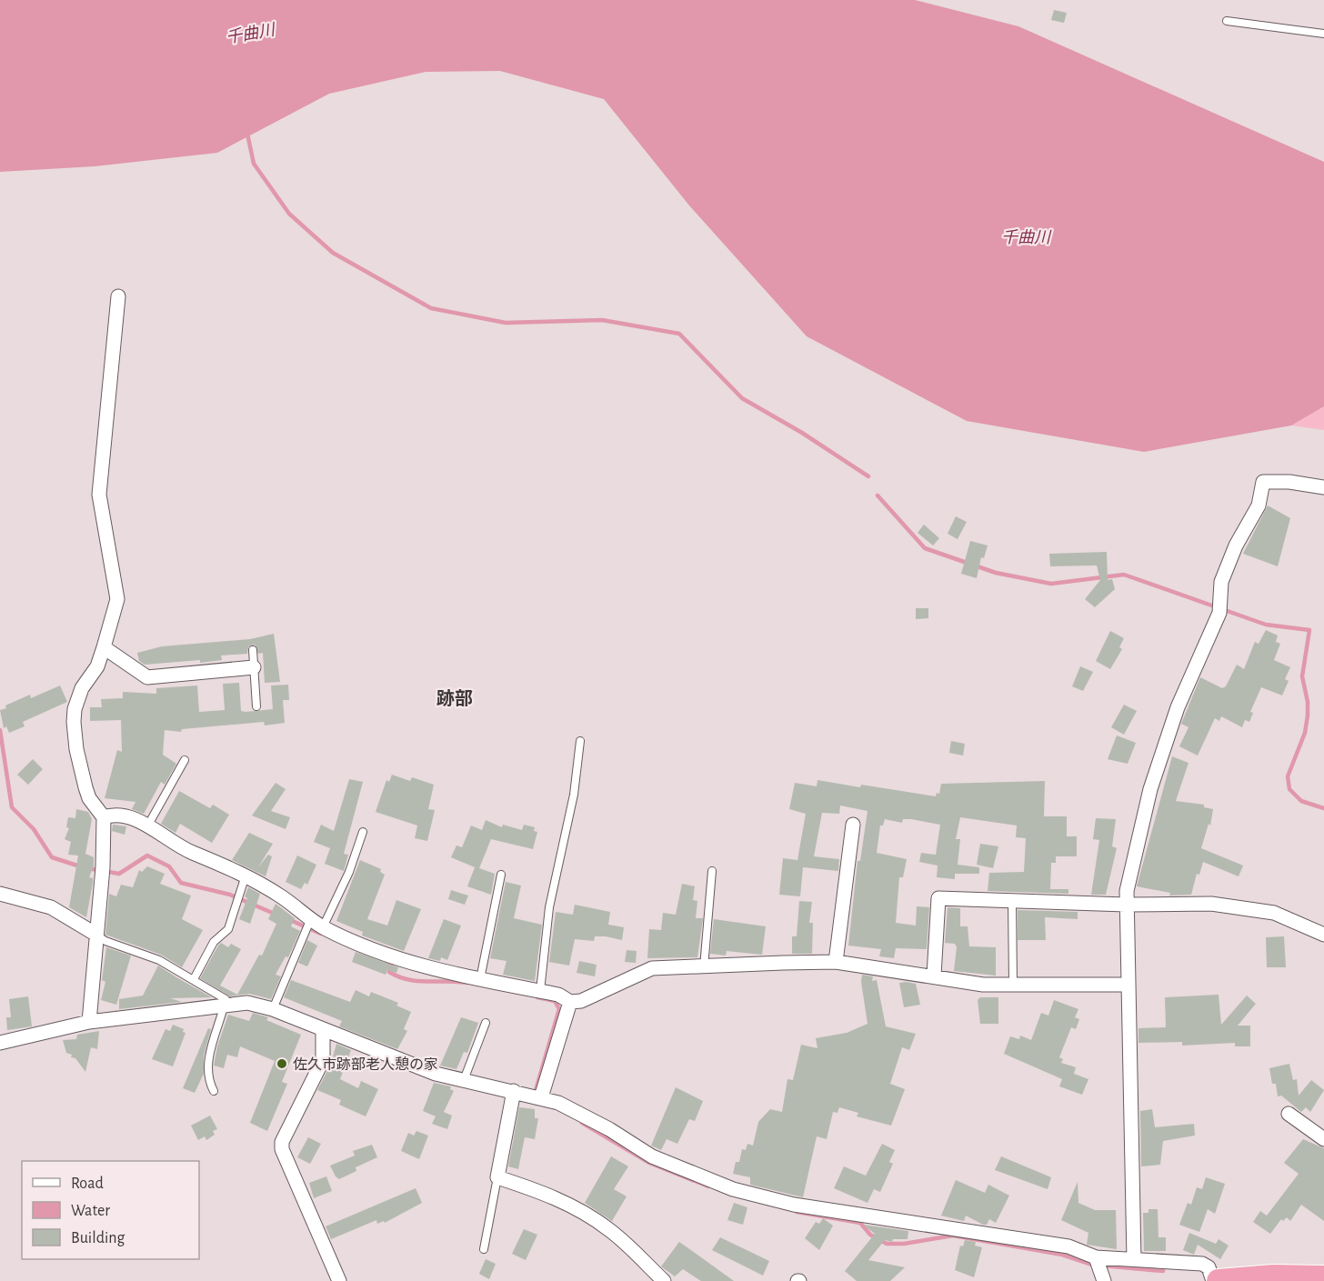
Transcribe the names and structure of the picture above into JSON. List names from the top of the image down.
{
  "districts": ["跡部"],
  "water": ["千曲川"],
  "places": ["佐久市跡部老人憩の家"],
  "legend": ["Road", "Water", "Building"]
}
